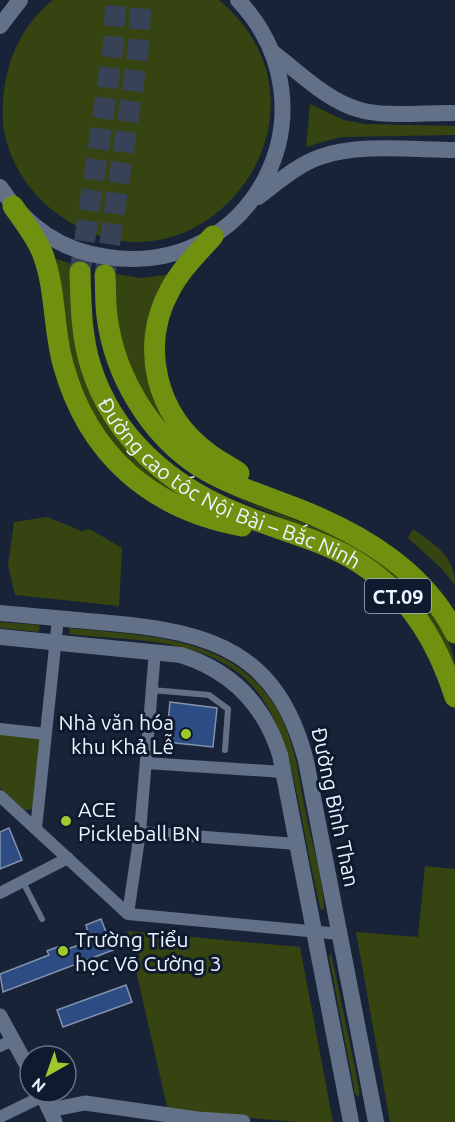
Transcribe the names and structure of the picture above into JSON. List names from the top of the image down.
{
  "streets": {
    "highway": ["Đường cao tốc Nội Bài – Bắc Ninh", "CT.09"],
    "main road": ["Đường Bình Than"]
  },
  "places": ["Nhà văn hóa khu Khả Lễ", "ACE Pickleball BN", "Trường Tiểu học Võ Cường 3"],
  "north": "bottom left"
}
